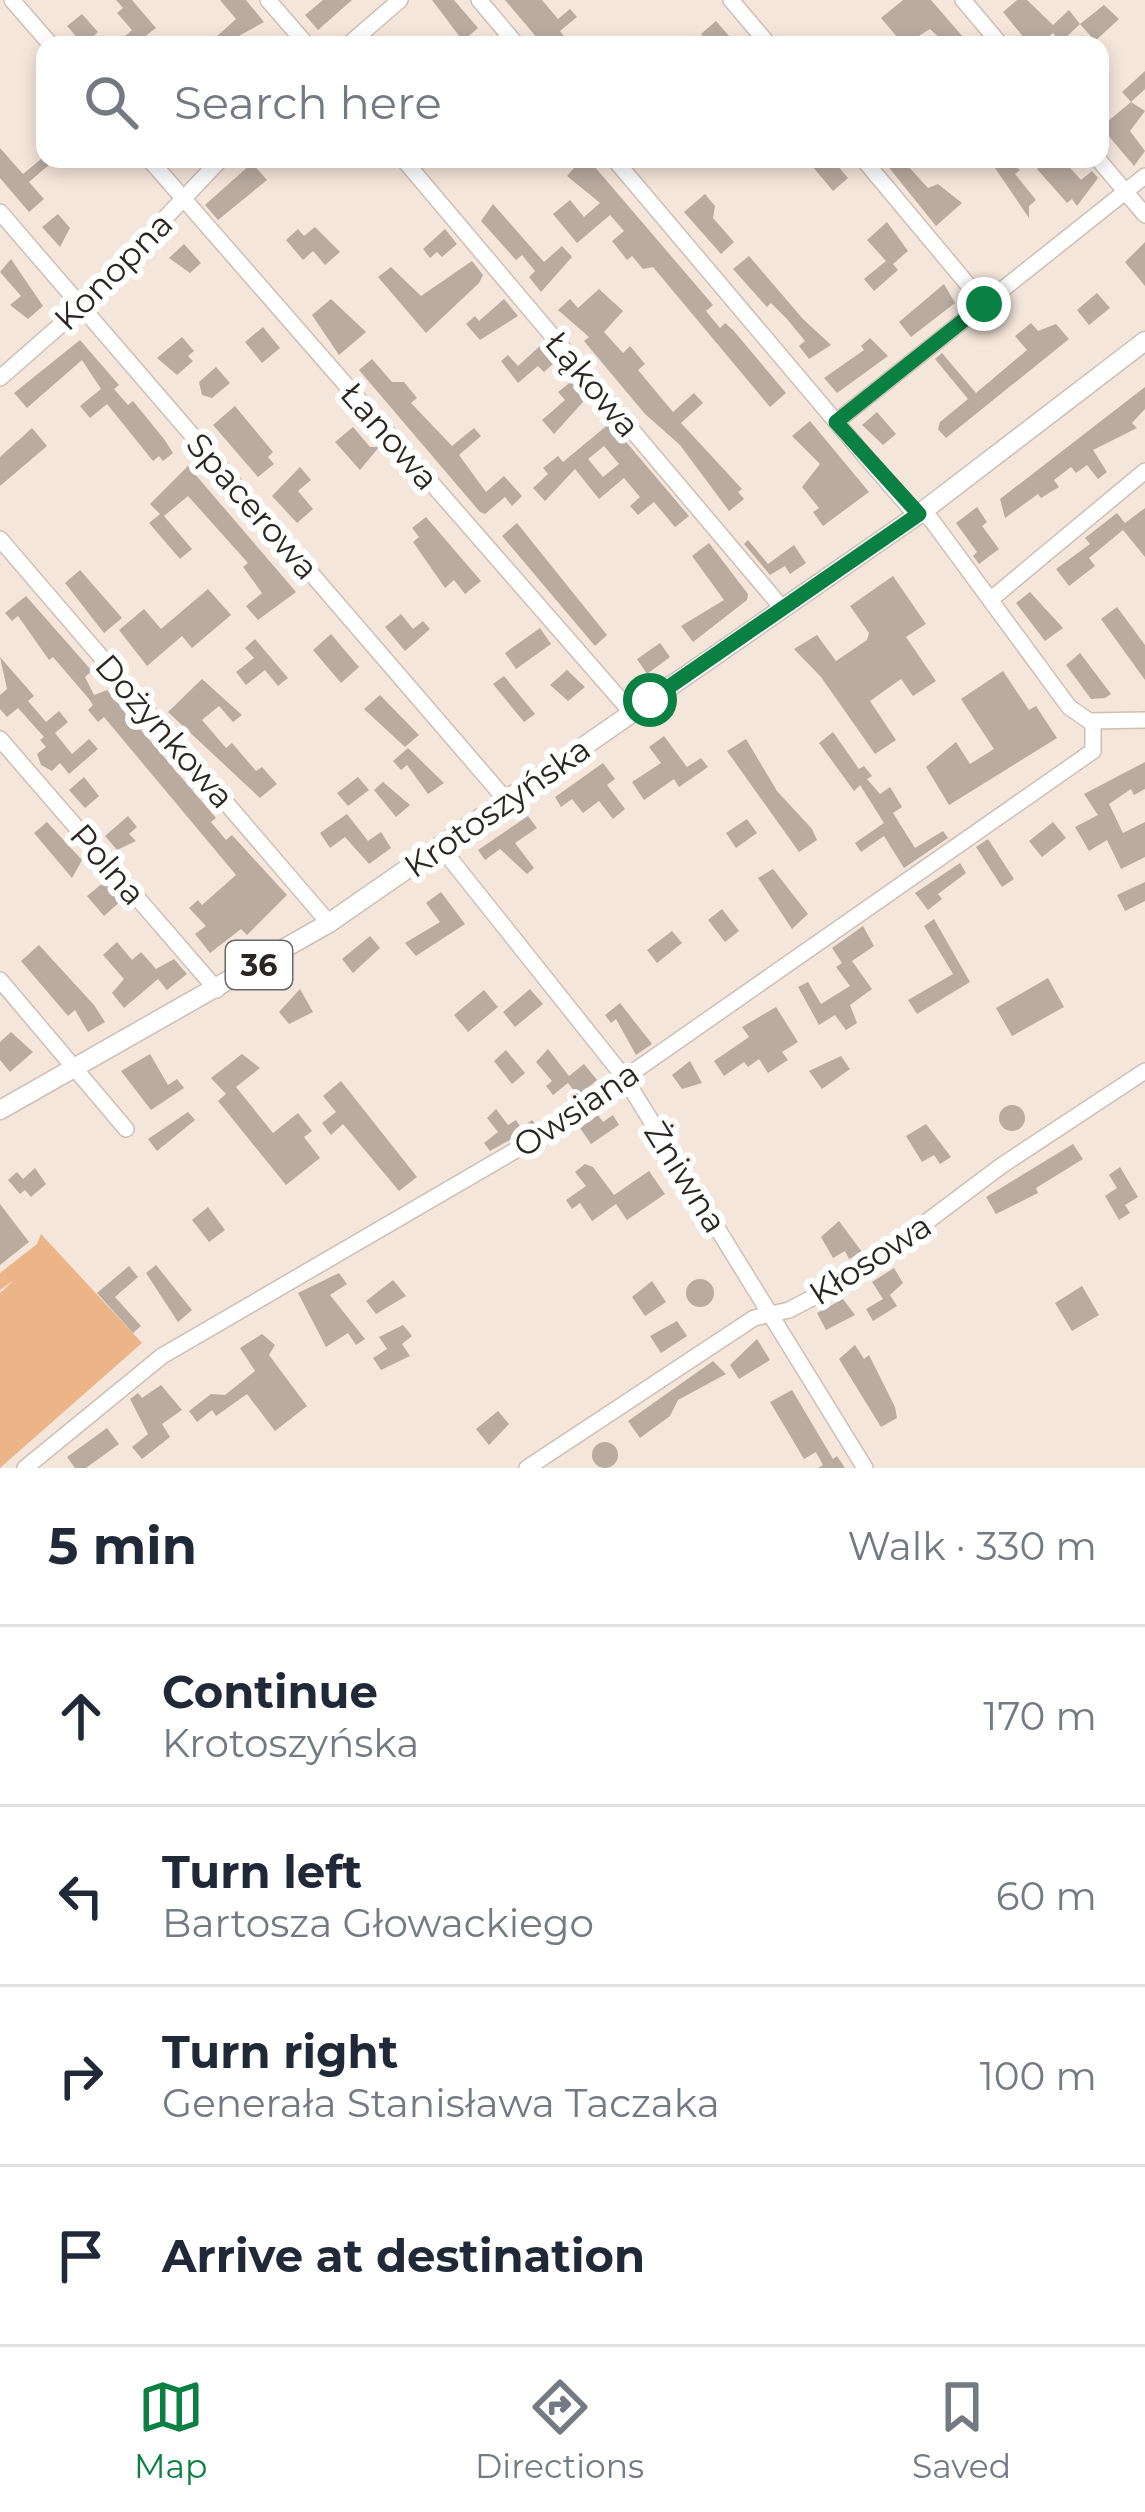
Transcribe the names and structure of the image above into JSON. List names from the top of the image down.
{
  "streets": {
    "main road": ["Krotoszyńska", "36"],
    "street": [
      "Konopna",
      "Łąkowa",
      "Łanowa",
      "Spacerowa",
      "Dożynkowa",
      "Polna",
      "Owsiana",
      "Żniwna",
      "Kłosowa"
    ]
  },
  "crossings": [
    ["Konopna", "Łanowa"],
    ["Konopna", "Spacerowa"],
    ["Łąkowa", "Krotoszyńska"],
    ["Łanowa", "Krotoszyńska"],
    ["Spacerowa", "Krotoszyńska"],
    ["Dożynkowa", "Krotoszyńska"],
    ["Krotoszyńska", "Polna"],
    ["Krotoszyńska", "Żniwna"],
    ["Owsiana", "Żniwna"],
    ["Żniwna", "Kłosowa"]
  ],
  "page": {
    "search": "Search here",
    "heading": ["5 min", "Walk · 330 m"],
    "list": [
      ["Continue", "Krotoszyńska", "170 m"],
      ["Turn left", "Bartosza Głowackiego", "60 m"],
      ["Turn right", "Generała Stanisława Taczaka", "100 m"],
      "Arrive at destination"
    ],
    "nav": ["Map", "Directions", "Saved"]
  }
}
